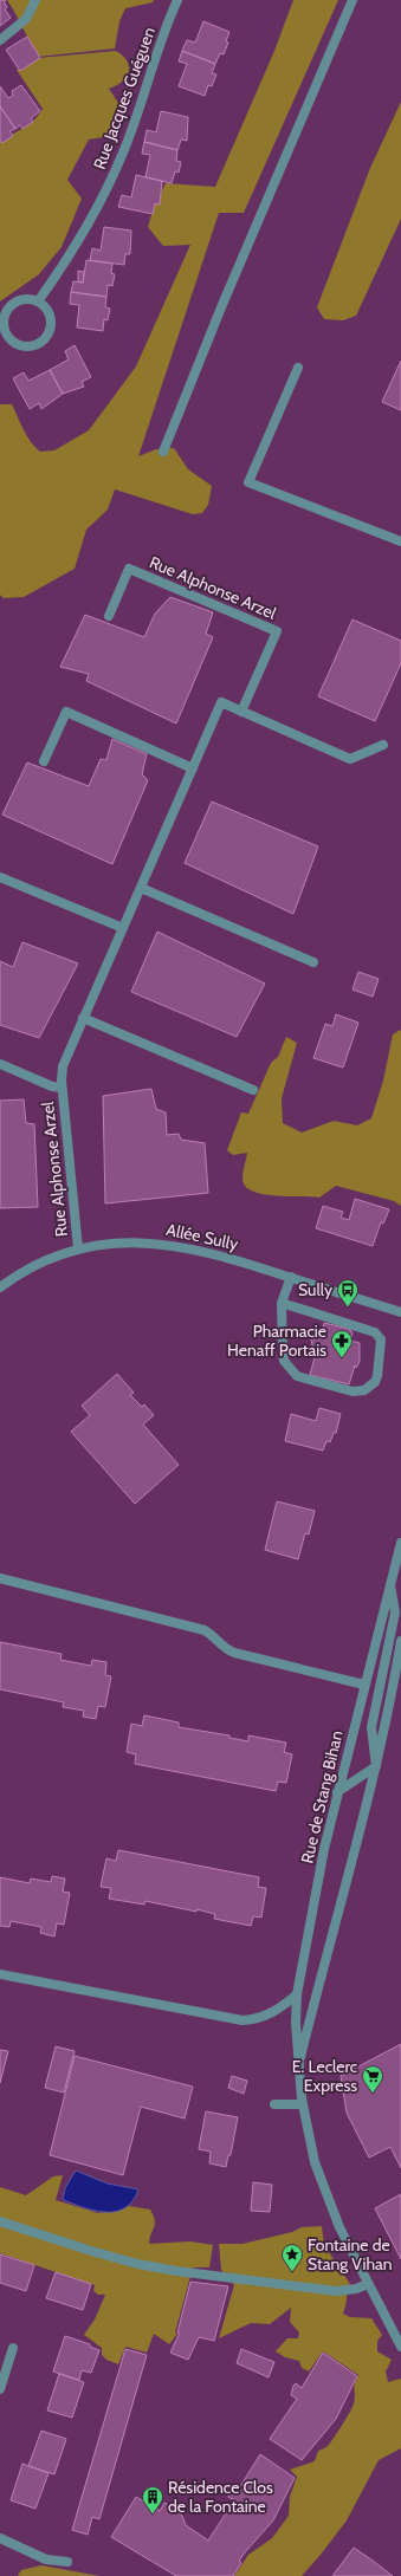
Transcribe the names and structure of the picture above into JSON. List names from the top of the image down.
{
  "streets": {
    "street": [
      "Rue Jacques Guéguen",
      "Rue Alphonse Arzel",
      "Allée Sully",
      "Rue de Stang Bihan"
    ]
  },
  "crossings": [
    ["Rue Alphonse Arzel", "Allée Sully"]
  ],
  "places": {
    "bus stop": ["Sully"],
    "pharmacy": ["Pharmacie Henaff Portais"],
    "supermarket": ["E. Leclerc Express"],
    "place": ["Fontaine de Stang Vihan"],
    "building": ["Résidence Clos de la Fontaine"]
  }
}
